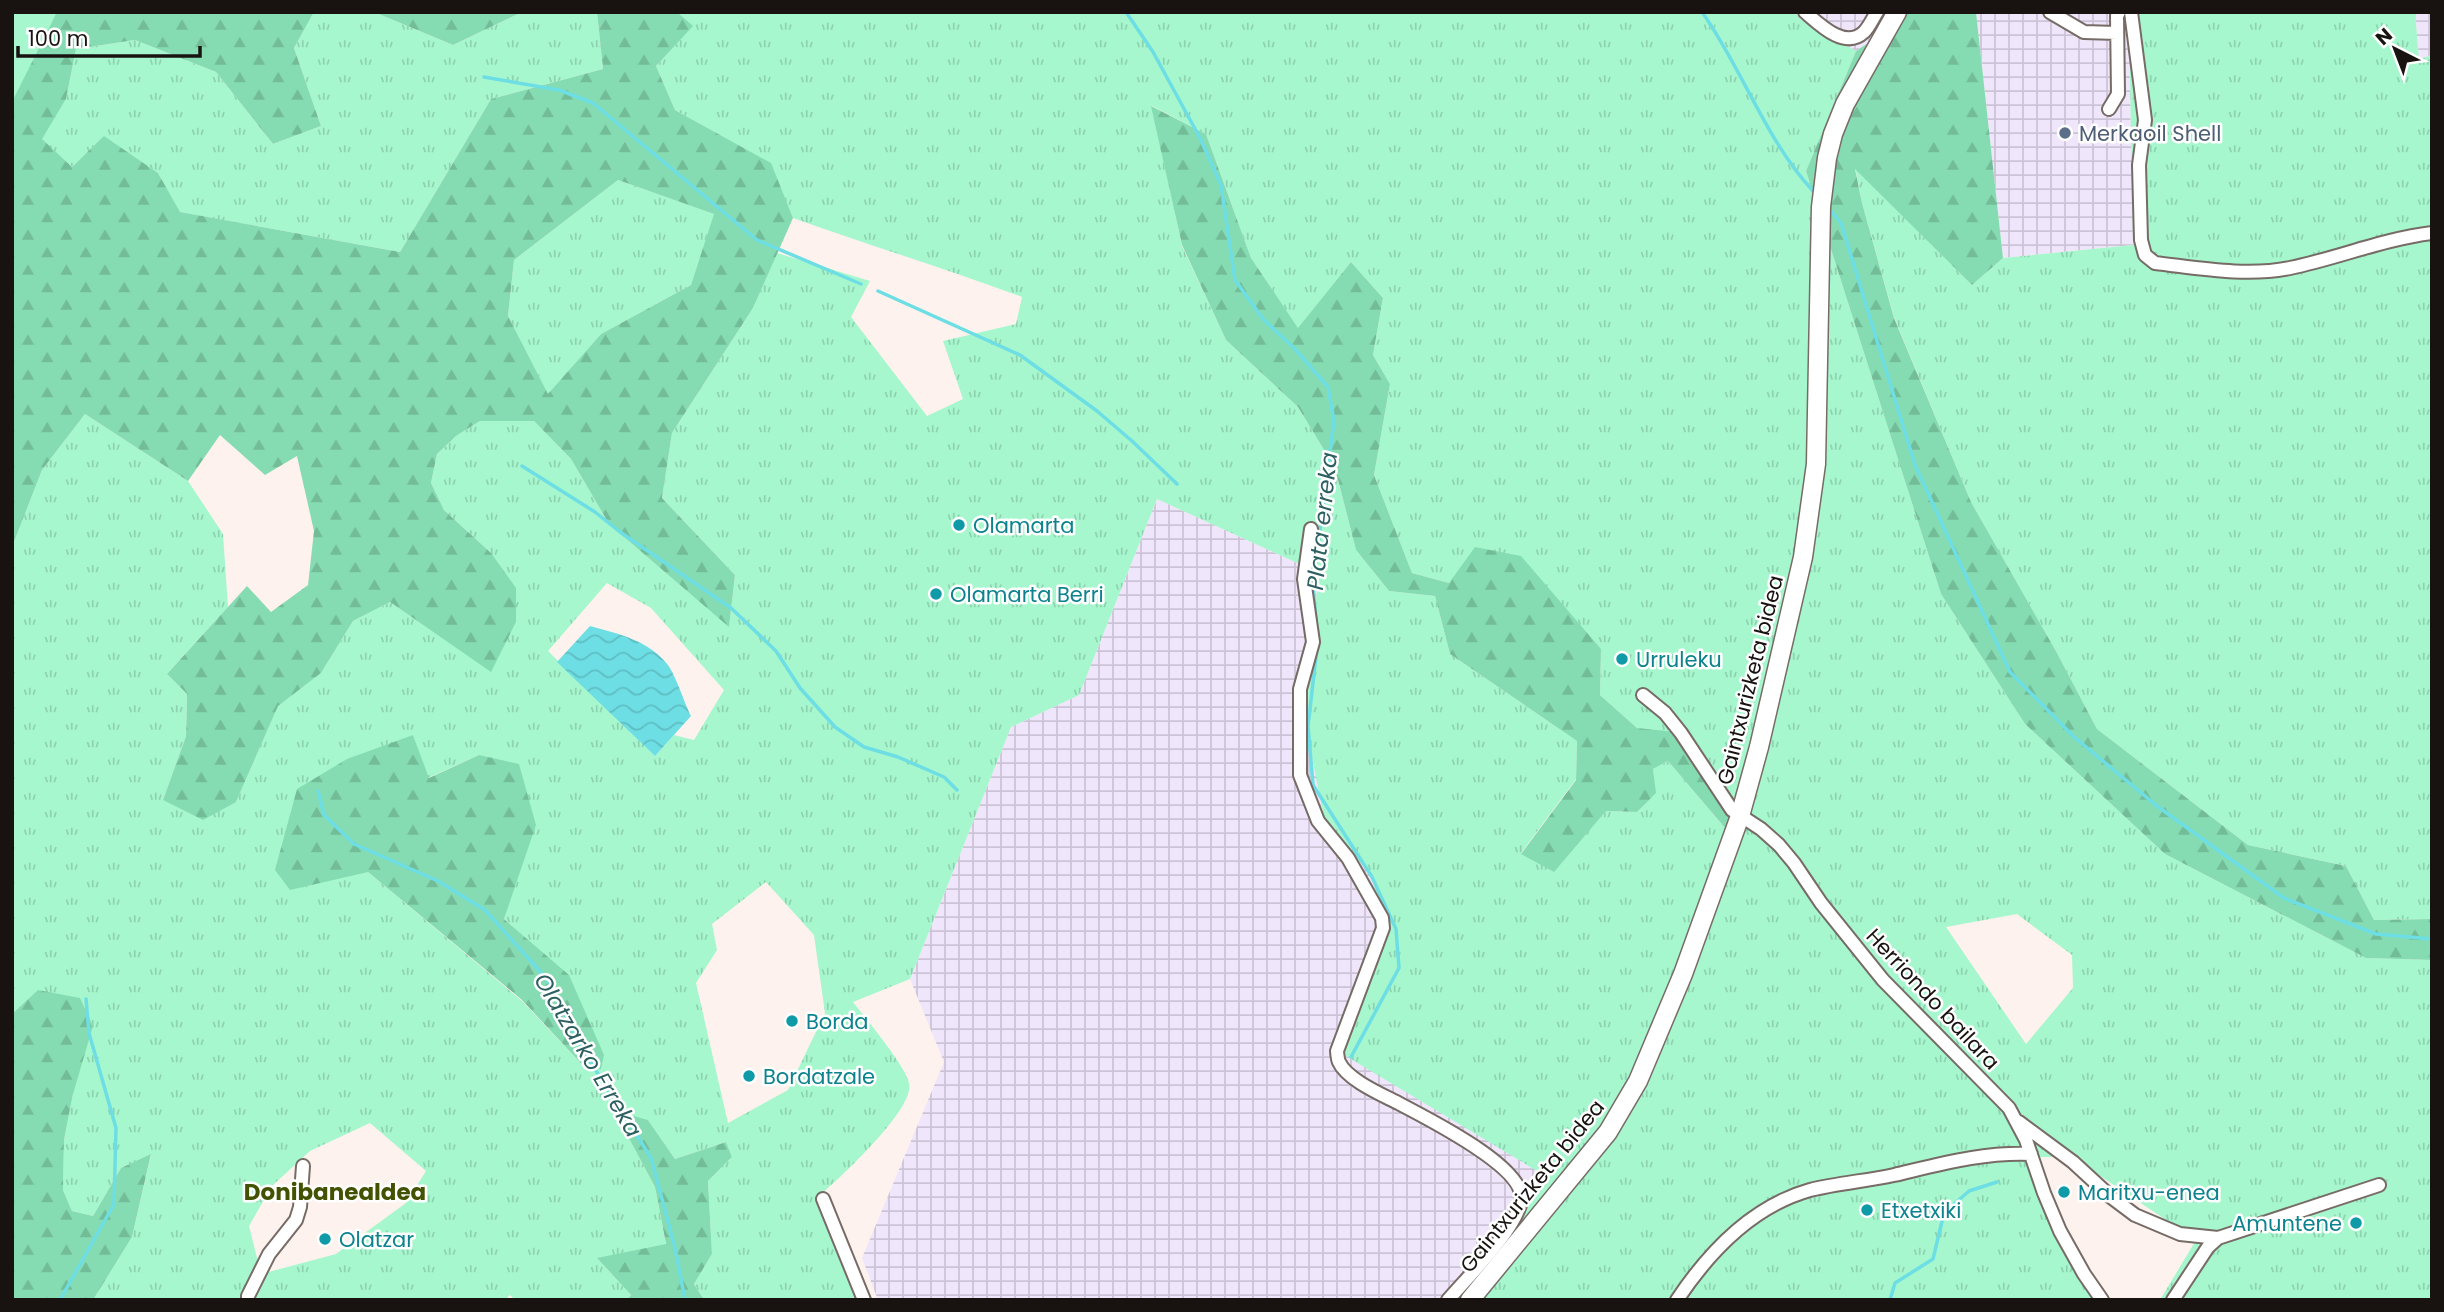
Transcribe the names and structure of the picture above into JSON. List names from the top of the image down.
{
  "streets": {
    "main road": ["Gaintxurizketa bidea"],
    "street": ["Herriondo bailara"]
  },
  "crossings": [
    ["Gaintxurizketa bidea", "Herriondo bailara"]
  ],
  "districts": ["Donibanealdea"],
  "water": ["Plata erreka", "Olatzarko Erreka"],
  "places": [
    "Merkaoil Shell",
    "Olamarta",
    "Olamarta Berri",
    "Urruleku",
    "Borda",
    "Bordatzale",
    "Maritxu-enea",
    "Etxetxiki",
    "Amuntene",
    "Olatzar"
  ],
  "scale_bar": "100 m",
  "north": "top left"
}
